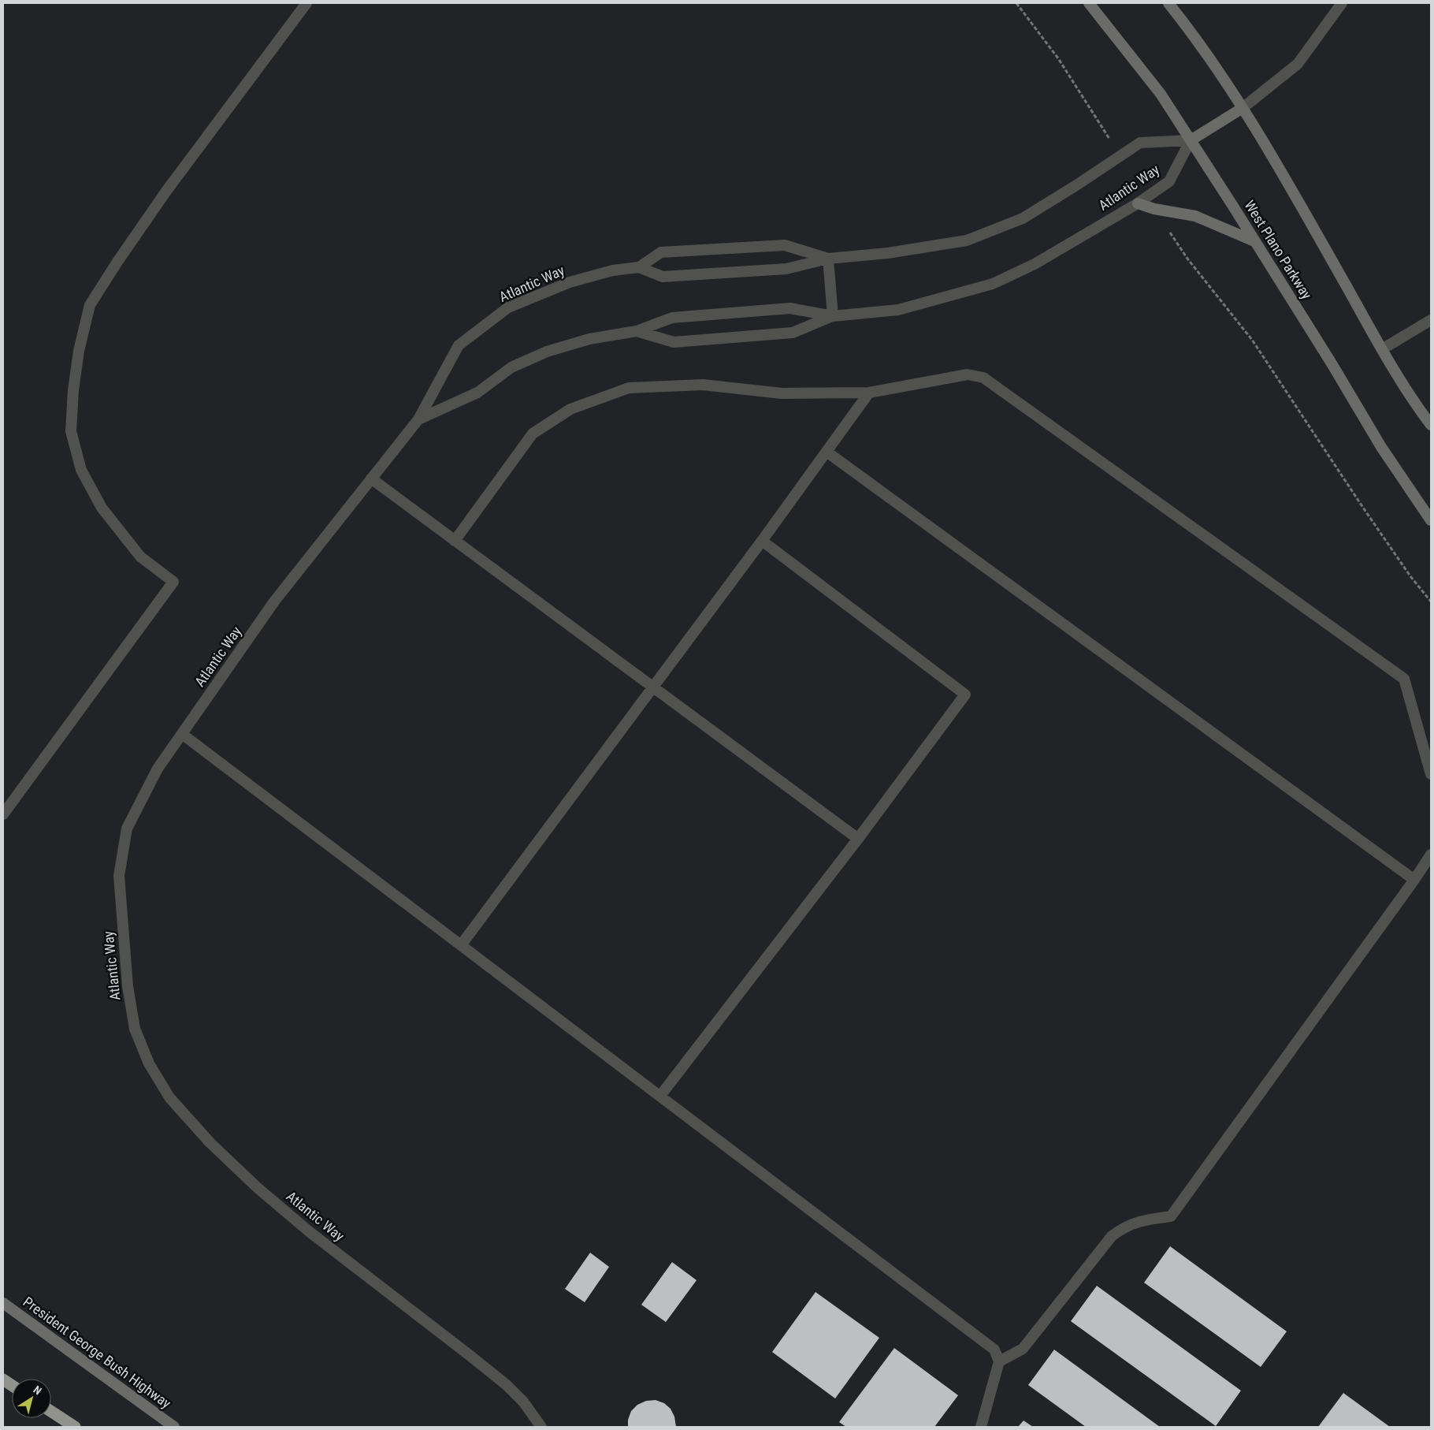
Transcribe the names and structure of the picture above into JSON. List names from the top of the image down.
{
  "streets": {
    "main road": ["West Plano Parkway", "President George Bush Highway"],
    "lane": ["Atlantic Way"]
  },
  "crossings": [
    ["Atlantic Way", "West Plano Parkway"]
  ],
  "north": "top right"
}
